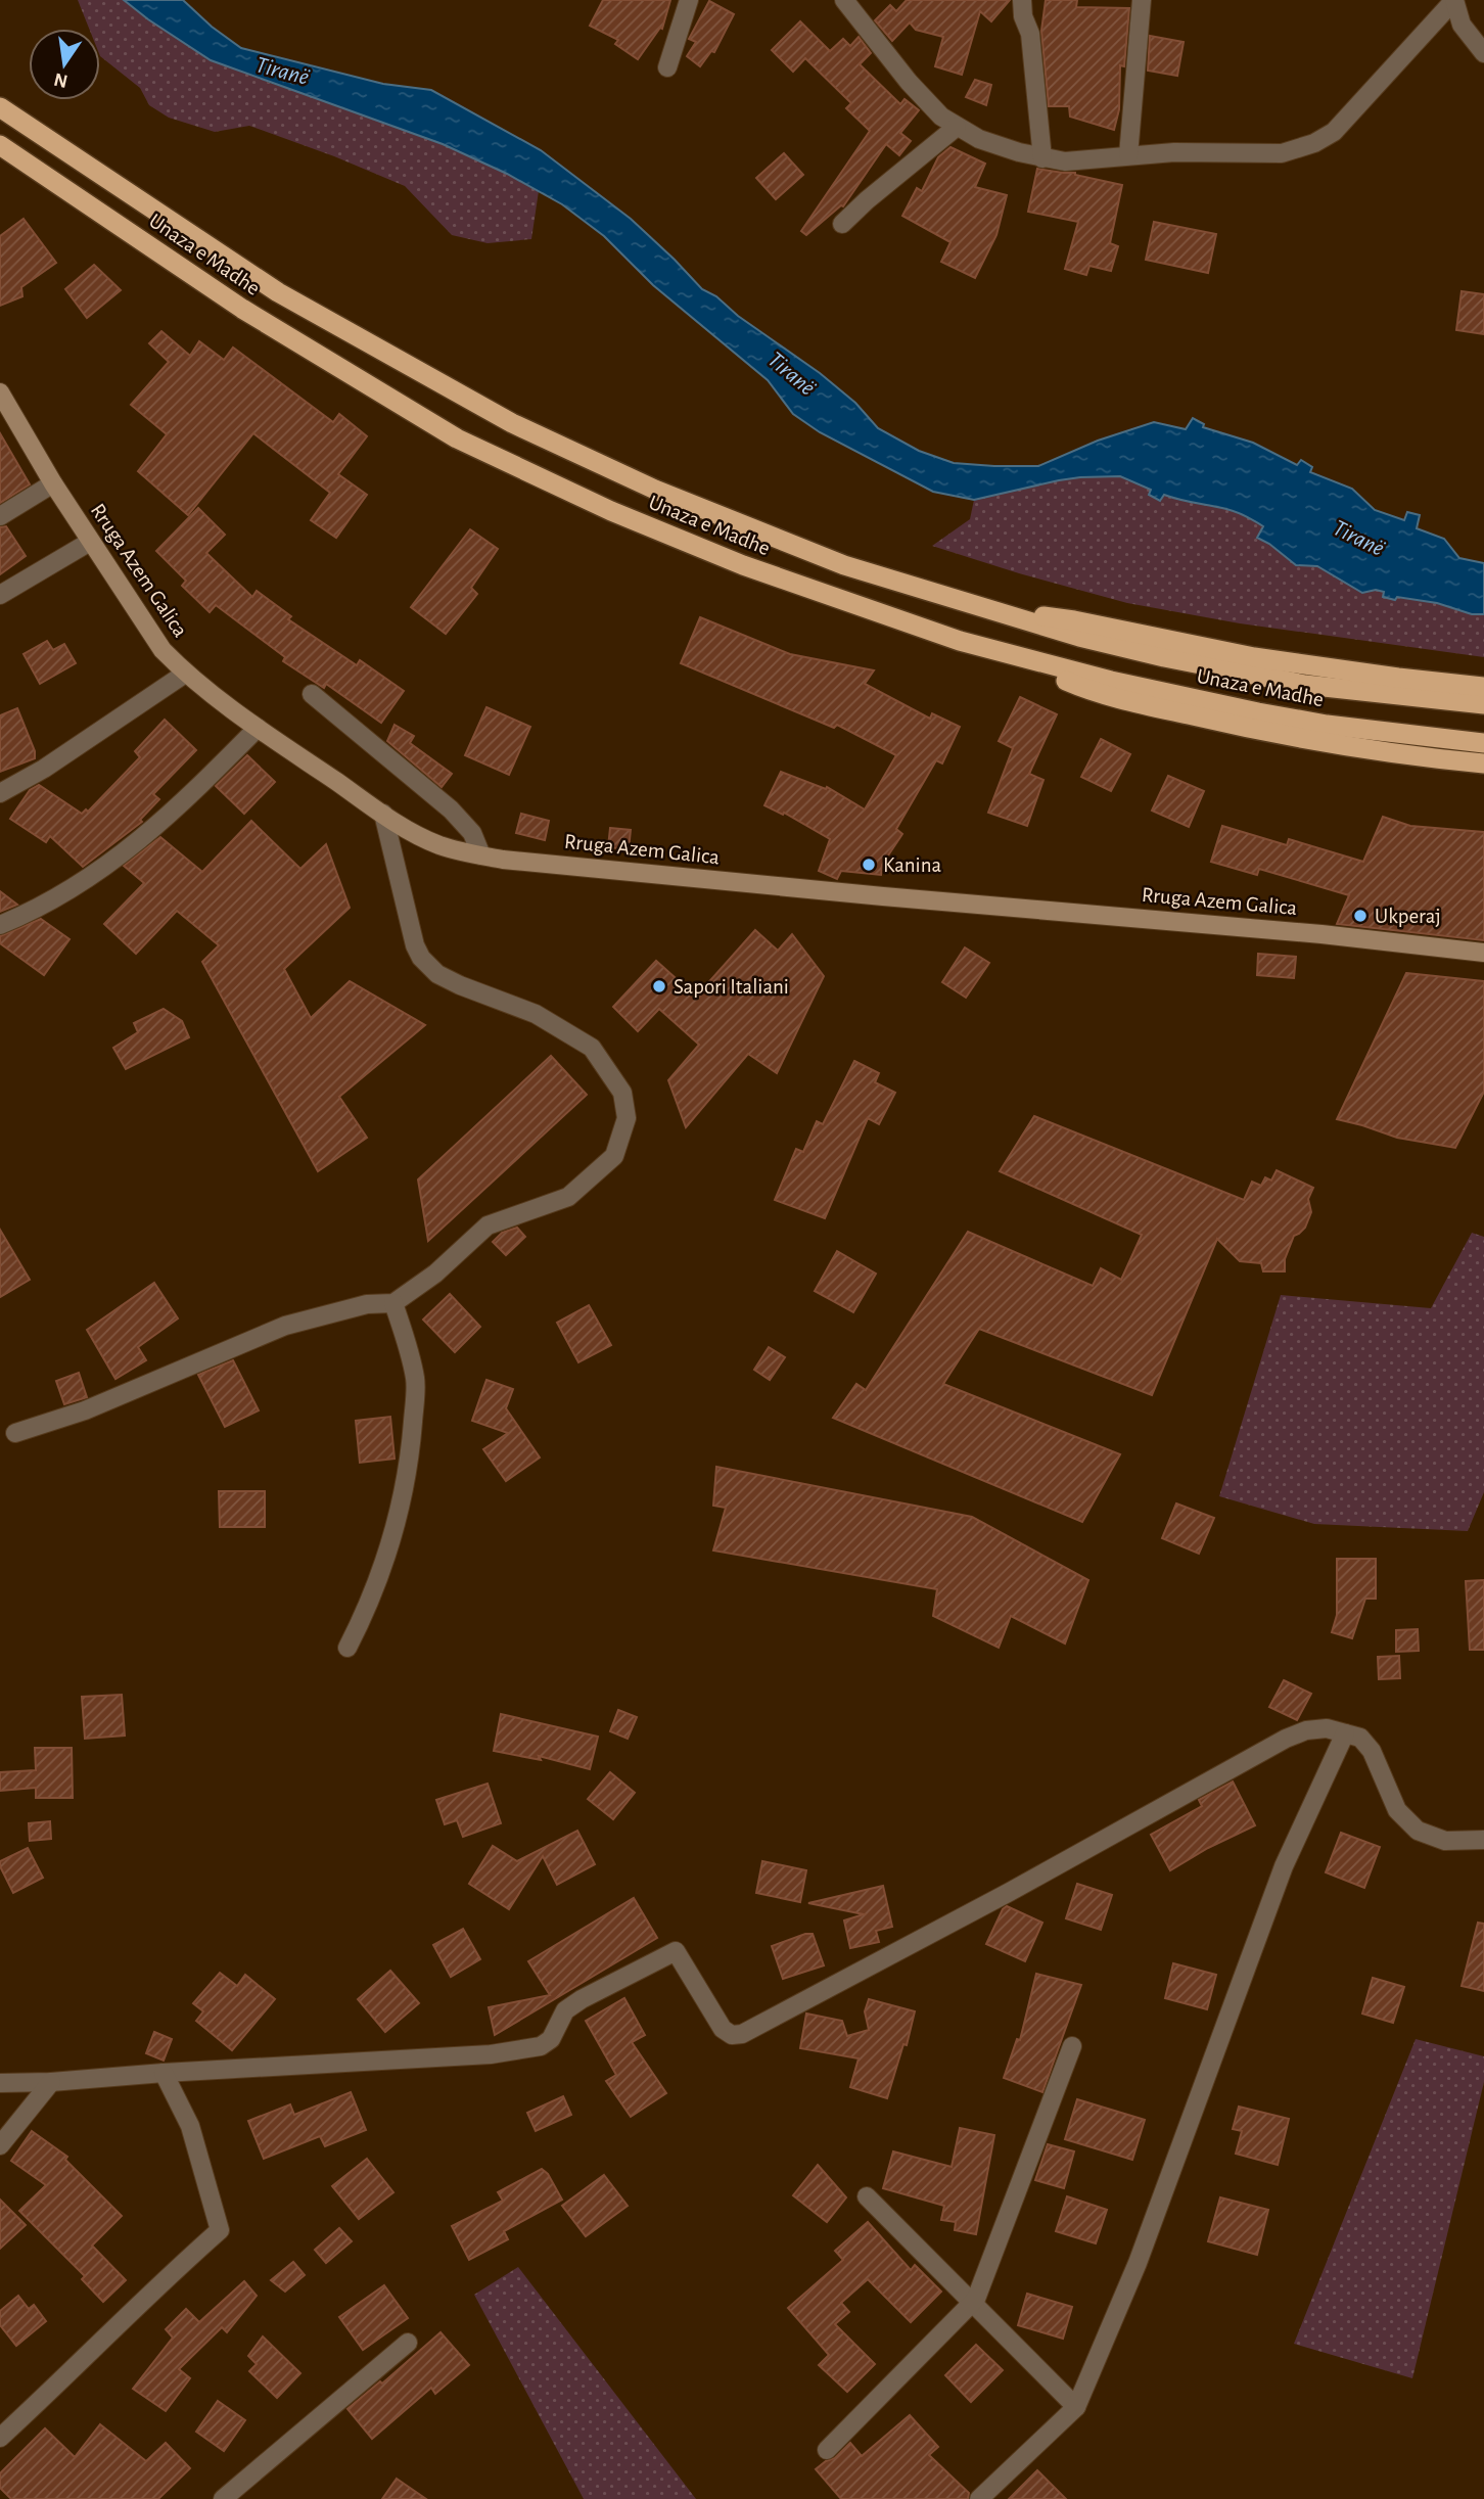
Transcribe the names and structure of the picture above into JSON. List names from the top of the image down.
{
  "streets": {
    "highway": ["Unaza e Madhe"],
    "main road": ["Rruga Azem Galica"]
  },
  "water": ["Tiranë"],
  "places": ["Kanina", "Ukperaj", "Sapori Italiani"],
  "north": "bottom"
}
